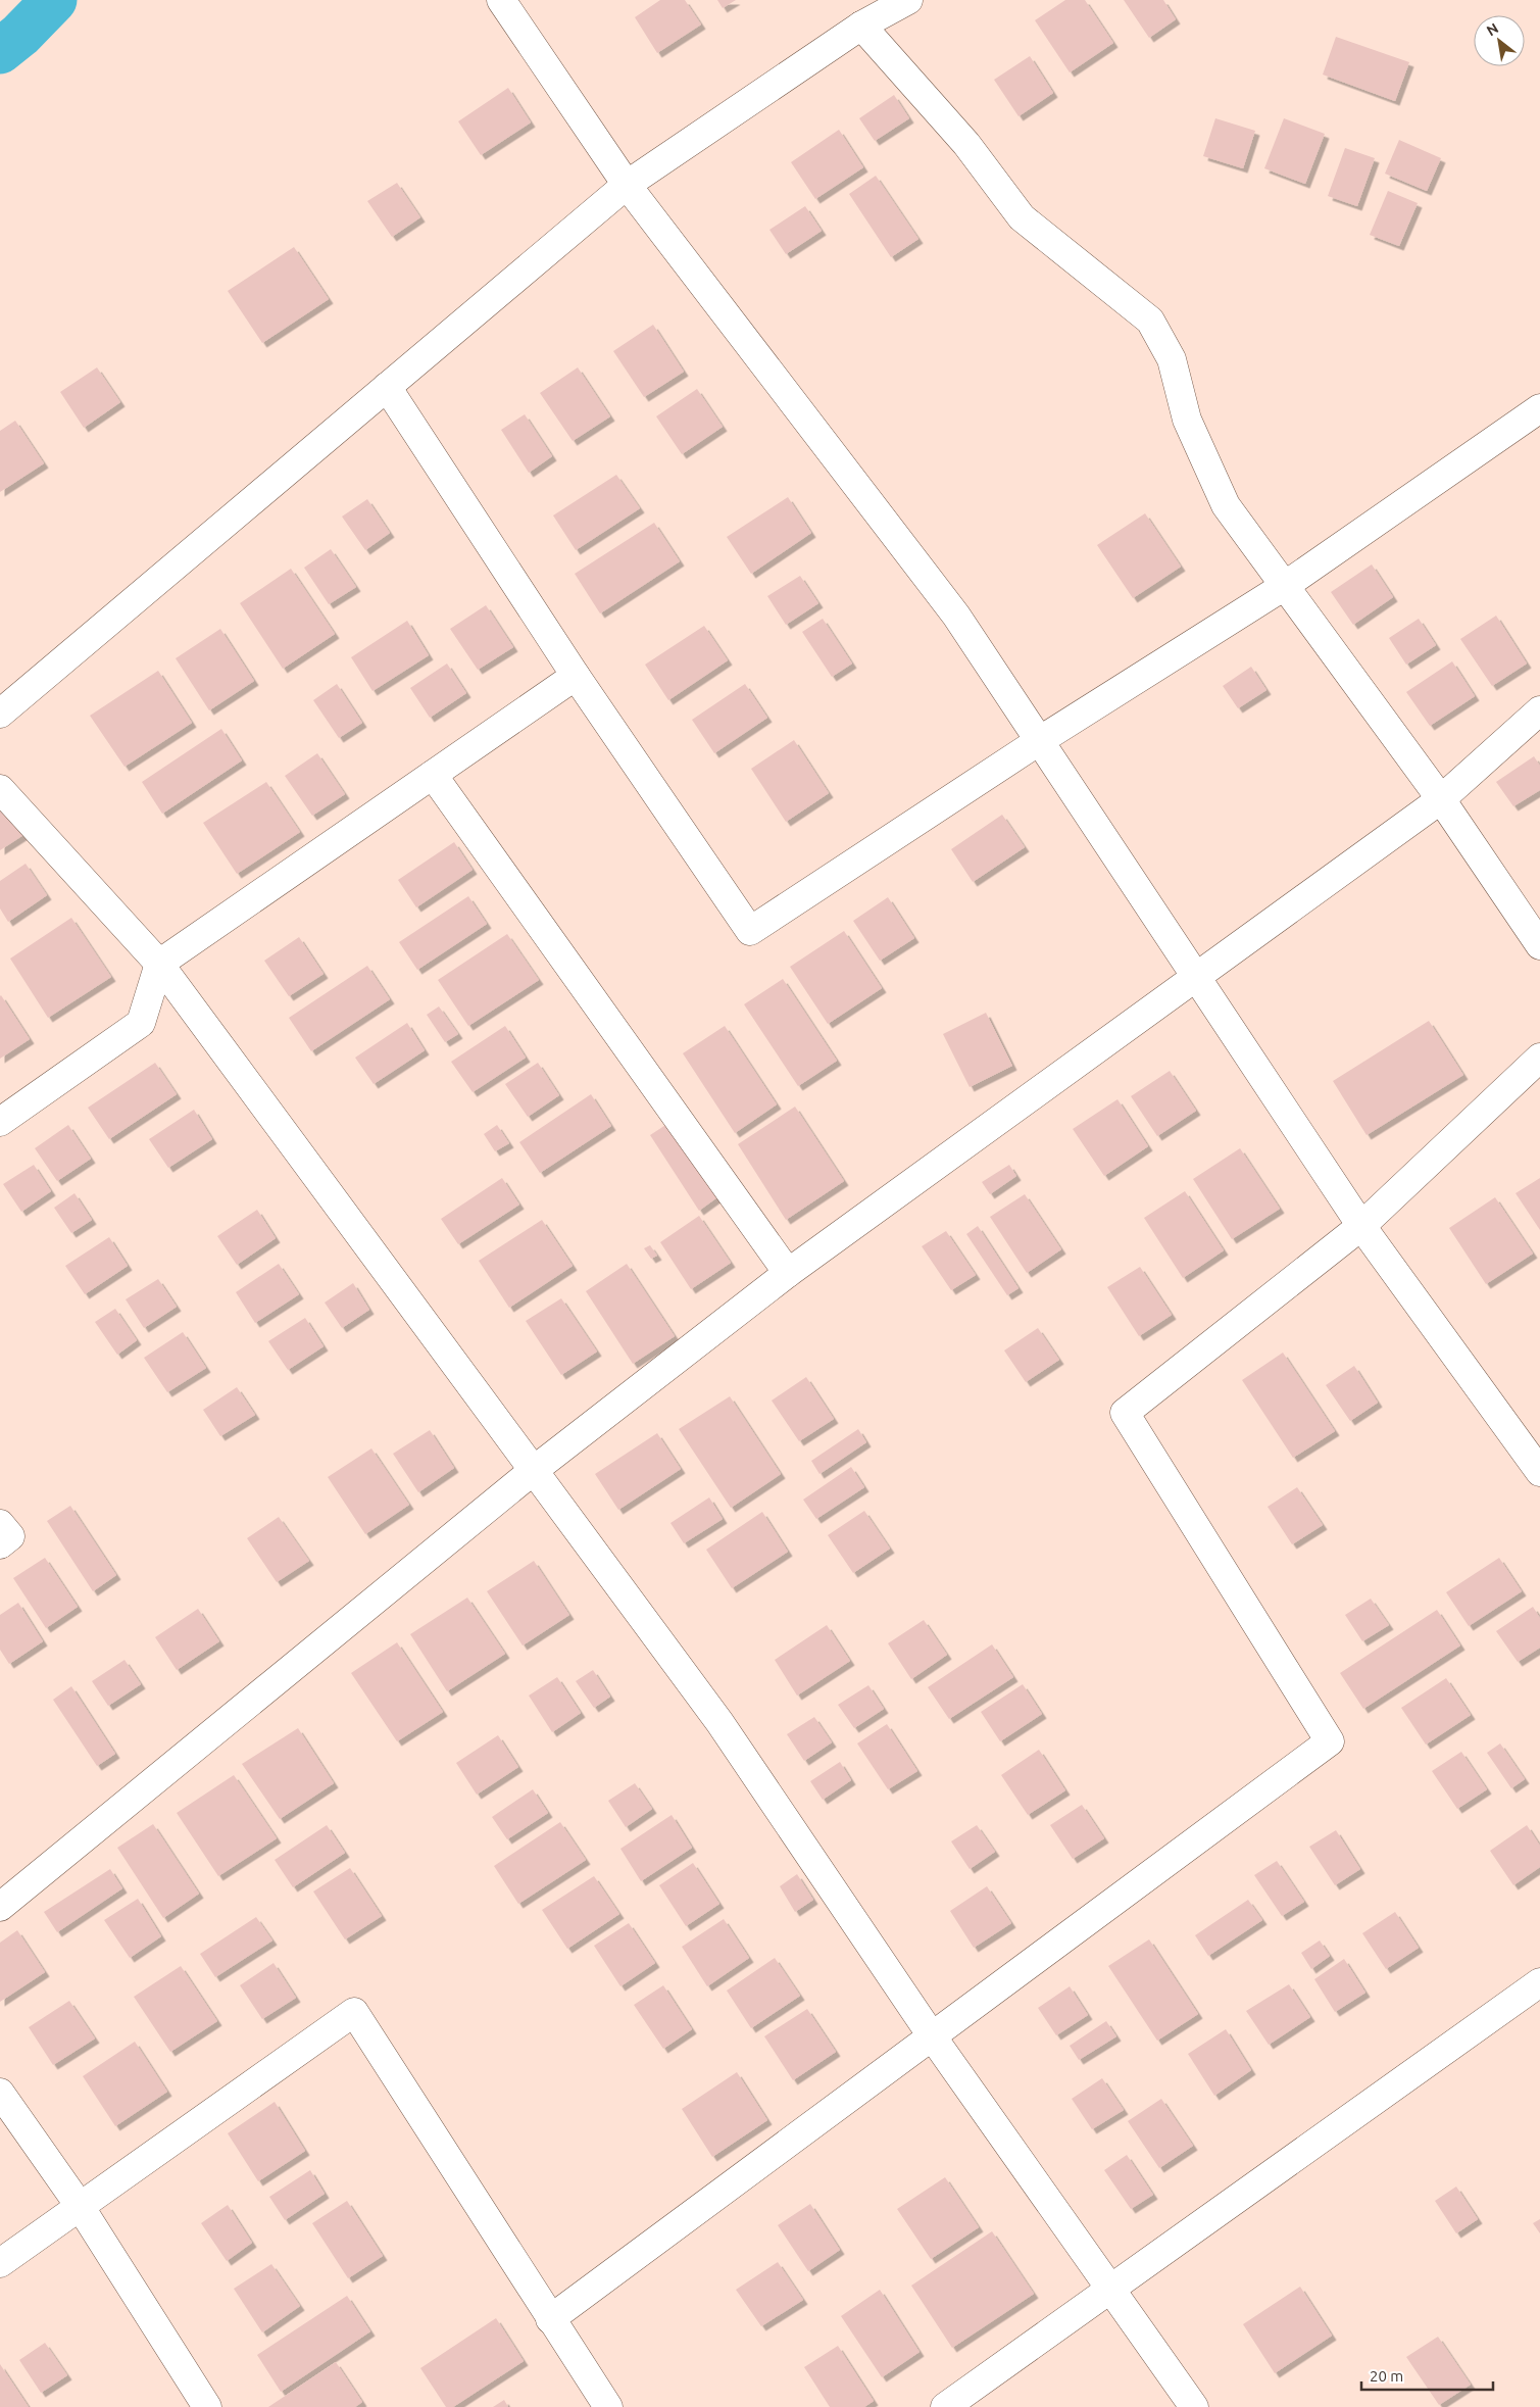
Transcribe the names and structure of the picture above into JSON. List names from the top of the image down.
{
  "scale_bar": "20 m",
  "north": "top left"
}
